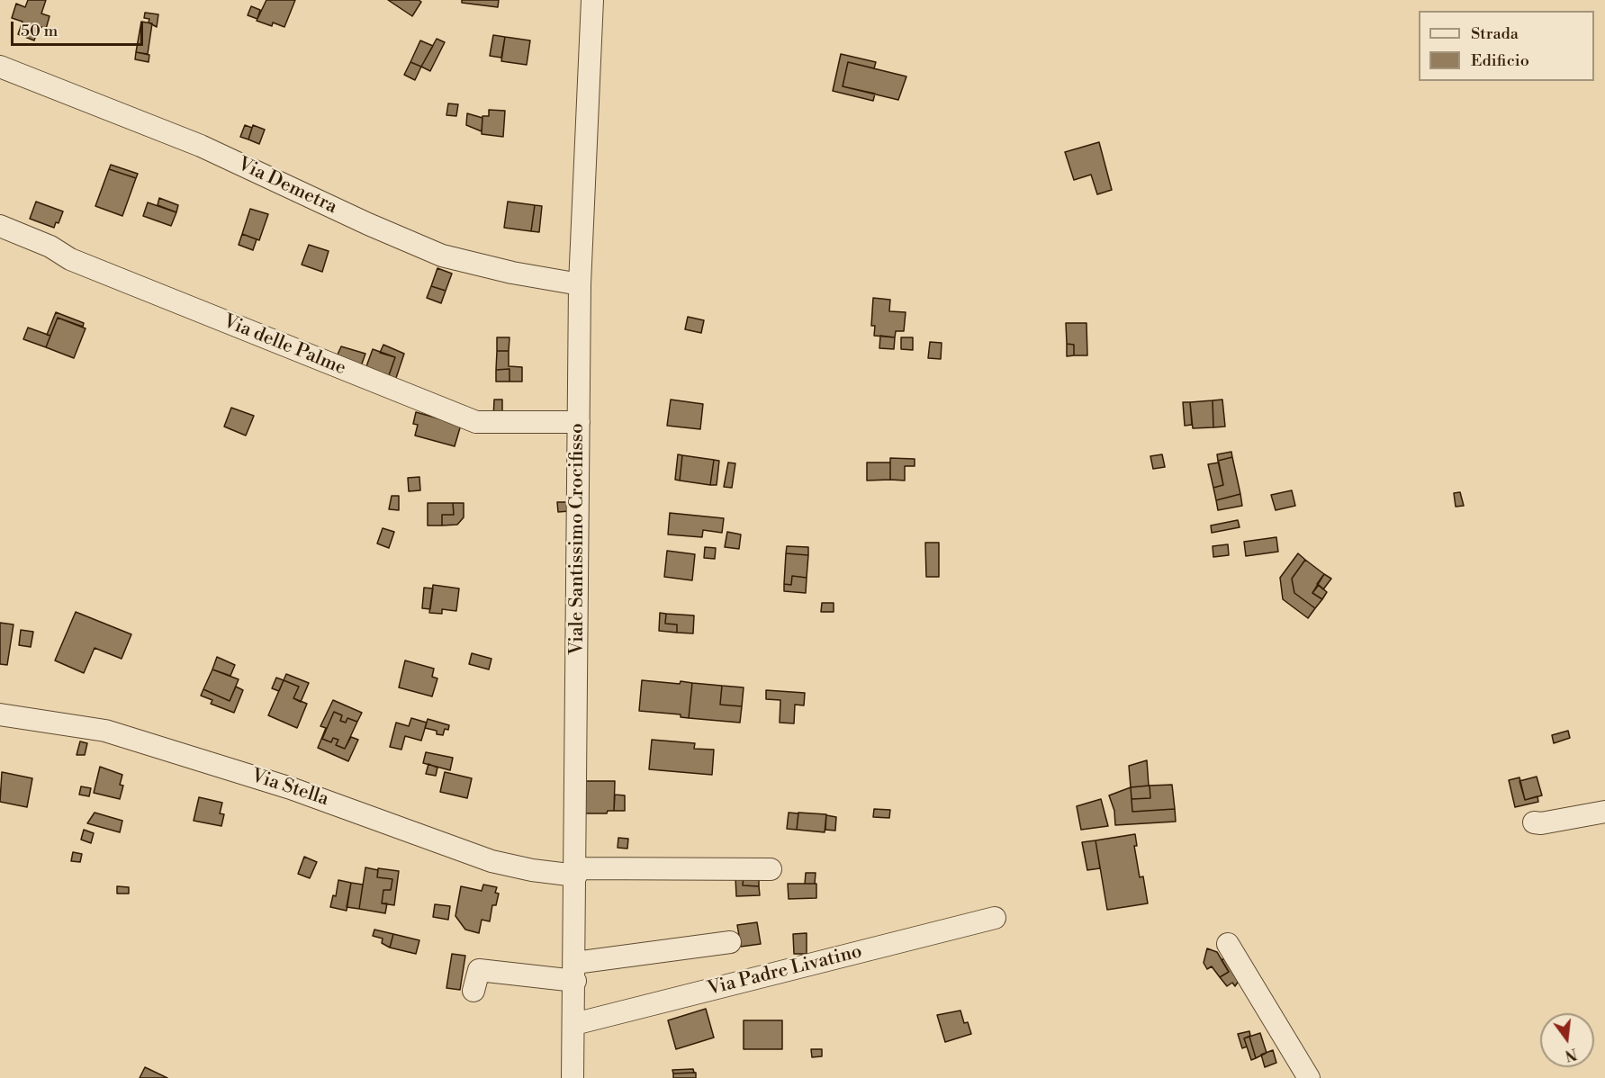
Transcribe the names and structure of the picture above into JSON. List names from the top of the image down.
{
  "streets": {
    "street": [
      "Via Demetra",
      "Via delle Palme",
      "Viale Santissimo Crocifisso",
      "Via Stella",
      "Via Padre Livatino"
    ]
  },
  "crossings": [
    ["Via Demetra", "Viale Santissimo Crocifisso"],
    ["Via delle Palme", "Viale Santissimo Crocifisso"],
    ["Viale Santissimo Crocifisso", "Via Stella"],
    ["Viale Santissimo Crocifisso", "Via Padre Livatino"]
  ],
  "legend": ["Strada", "Edificio"],
  "scale_bar": "50 m",
  "north": "bottom"
}
